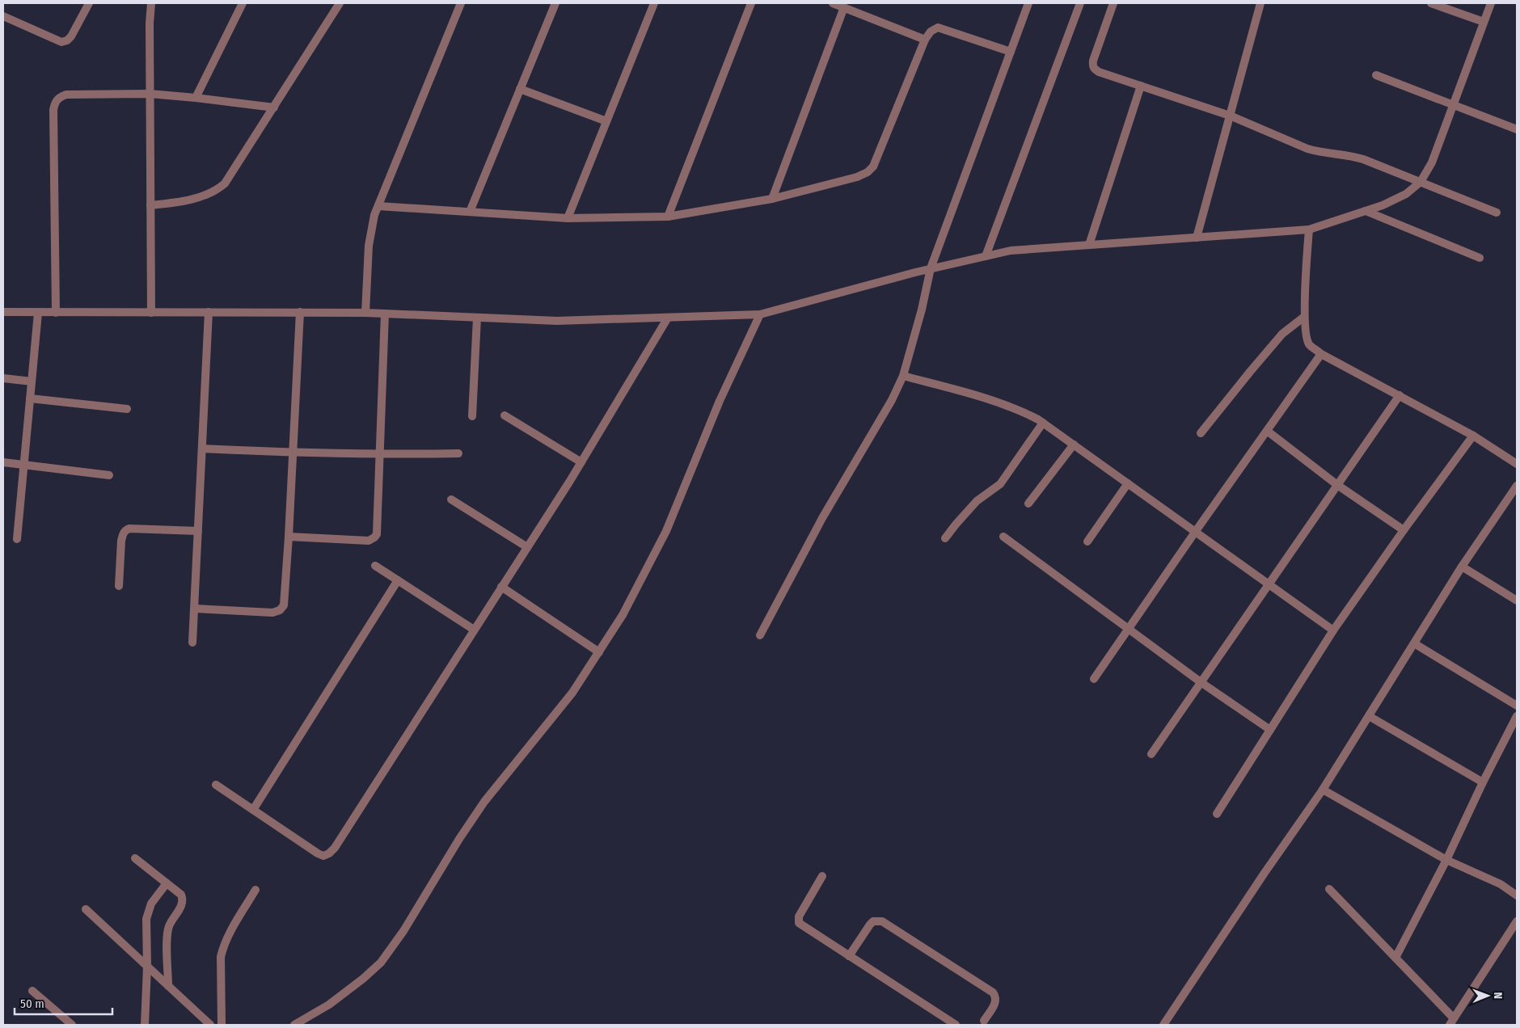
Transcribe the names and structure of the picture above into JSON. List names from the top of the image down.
{
  "scale_bar": "50 m",
  "north": "right"
}
